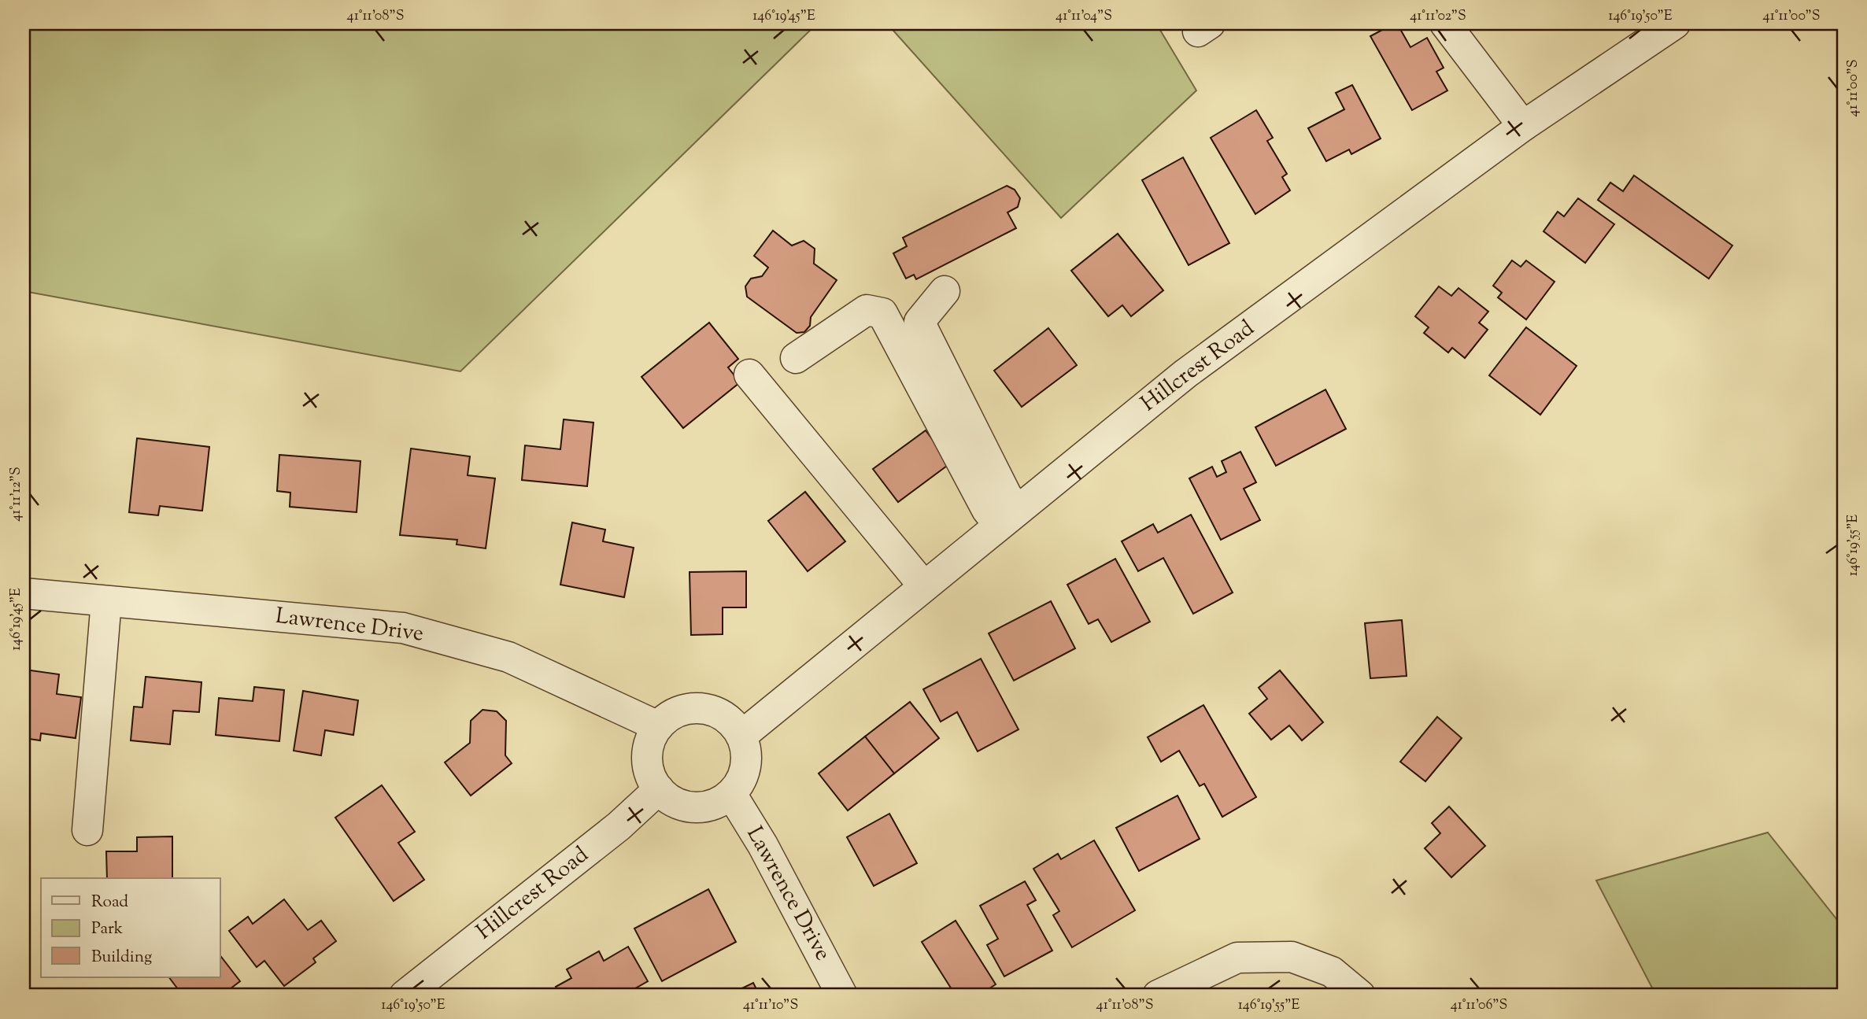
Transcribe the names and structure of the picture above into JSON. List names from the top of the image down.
{
  "streets": {
    "street": ["Hillcrest Road", "Lawrence Drive"]
  },
  "crossings": [
    ["Hillcrest Road", "Lawrence Drive"]
  ],
  "legend": ["Road", "Park", "Building"],
  "coordinates": [
    "41°11'08\"S",
    "146°19'45\"E",
    "41°11'04\"S",
    "41°11'02\"S",
    "146°19'50\"E",
    "41°11'00\"S",
    "41°11'12\"S",
    "146°19'55\"E",
    "41°11'10\"S",
    "41°11'06\"S"
  ]
}
